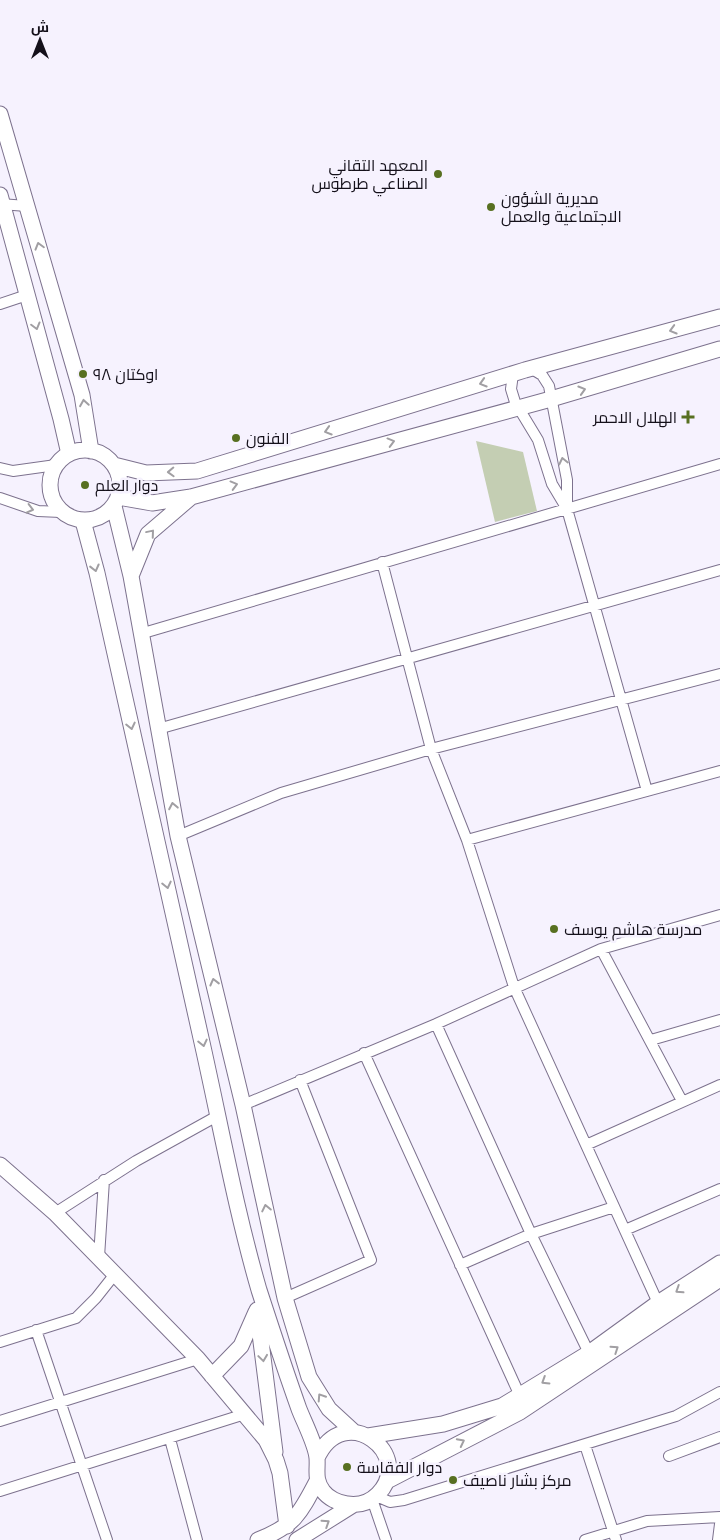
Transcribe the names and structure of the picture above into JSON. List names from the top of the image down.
{
  "places": {
    "other": [
      "المعهد التقاني الصناعي طرطوس",
      "مديرية الشؤون الاجتماعية والعمل",
      "اوكتان ٩٨",
      "الفنون",
      "دوار العلم",
      "مدرسة هاشم يوسف",
      "دوار الفقاسة",
      "مركز بشار ناصيف"
    ],
    "health": ["الهلال الاحمر"]
  },
  "north": "top"
}
